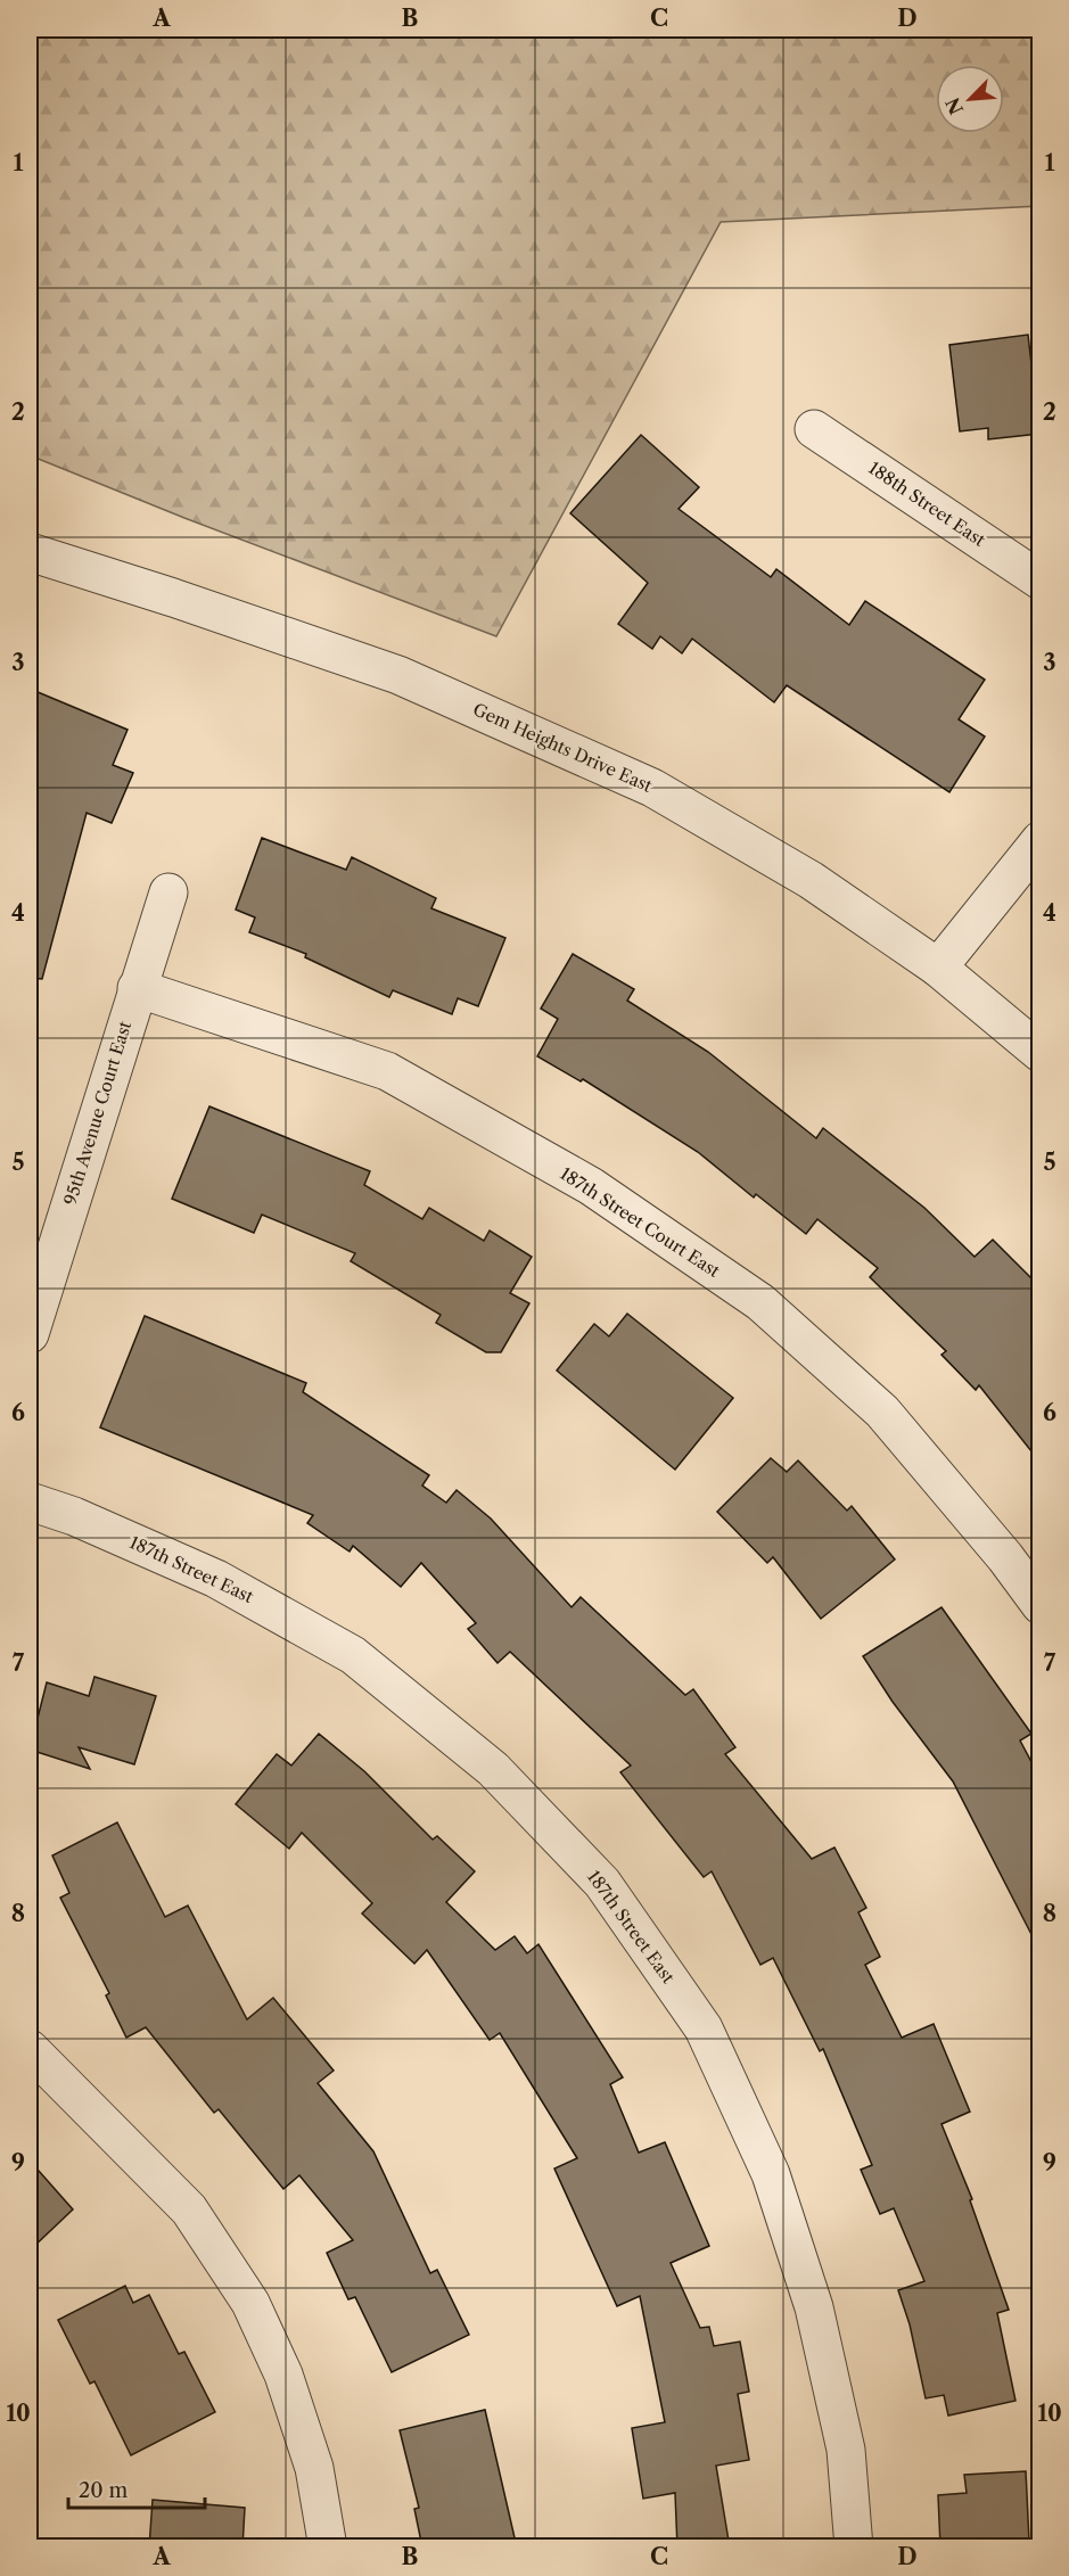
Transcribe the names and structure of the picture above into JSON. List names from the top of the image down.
{
  "streets": {
    "street": [
      "188th Street East",
      "Gem Heights Drive East",
      "95th Avenue Court East",
      "187th Street Court East",
      "187th Street East"
    ]
  },
  "crossings": [
    ["95th Avenue Court East", "187th Street Court East"]
  ],
  "scale_bar": "20 m",
  "north": "bottom left",
  "grid": {
    "columns": [
      "A",
      "B",
      "C",
      "D"
    ],
    "rows": [
      "1",
      "2",
      "3",
      "4",
      "5",
      "6",
      "7",
      "8",
      "9",
      "10"
    ]
  }
}
